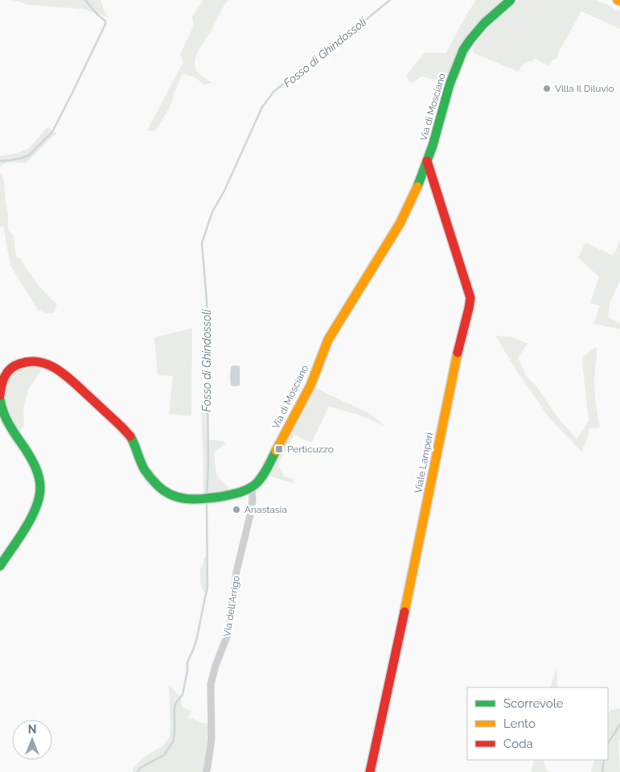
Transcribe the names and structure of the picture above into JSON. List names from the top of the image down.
{
  "streets": {
    "main road": ["Via di Mosciano", "Viale Lamperi"],
    "street": ["Via dell'Arrigo"]
  },
  "crossings": [
    ["Via di Mosciano", "Viale Lamperi"],
    ["Via di Mosciano", "Via dell'Arrigo"]
  ],
  "water": ["Fosso di Ghindossoli"],
  "places": {
    "other": ["Villa Il Diluvio", "Anastasia"],
    "transit": ["Perticuzzo"]
  },
  "legend": ["Scorrevole", "Lento", "Coda"],
  "north": "top"
}
